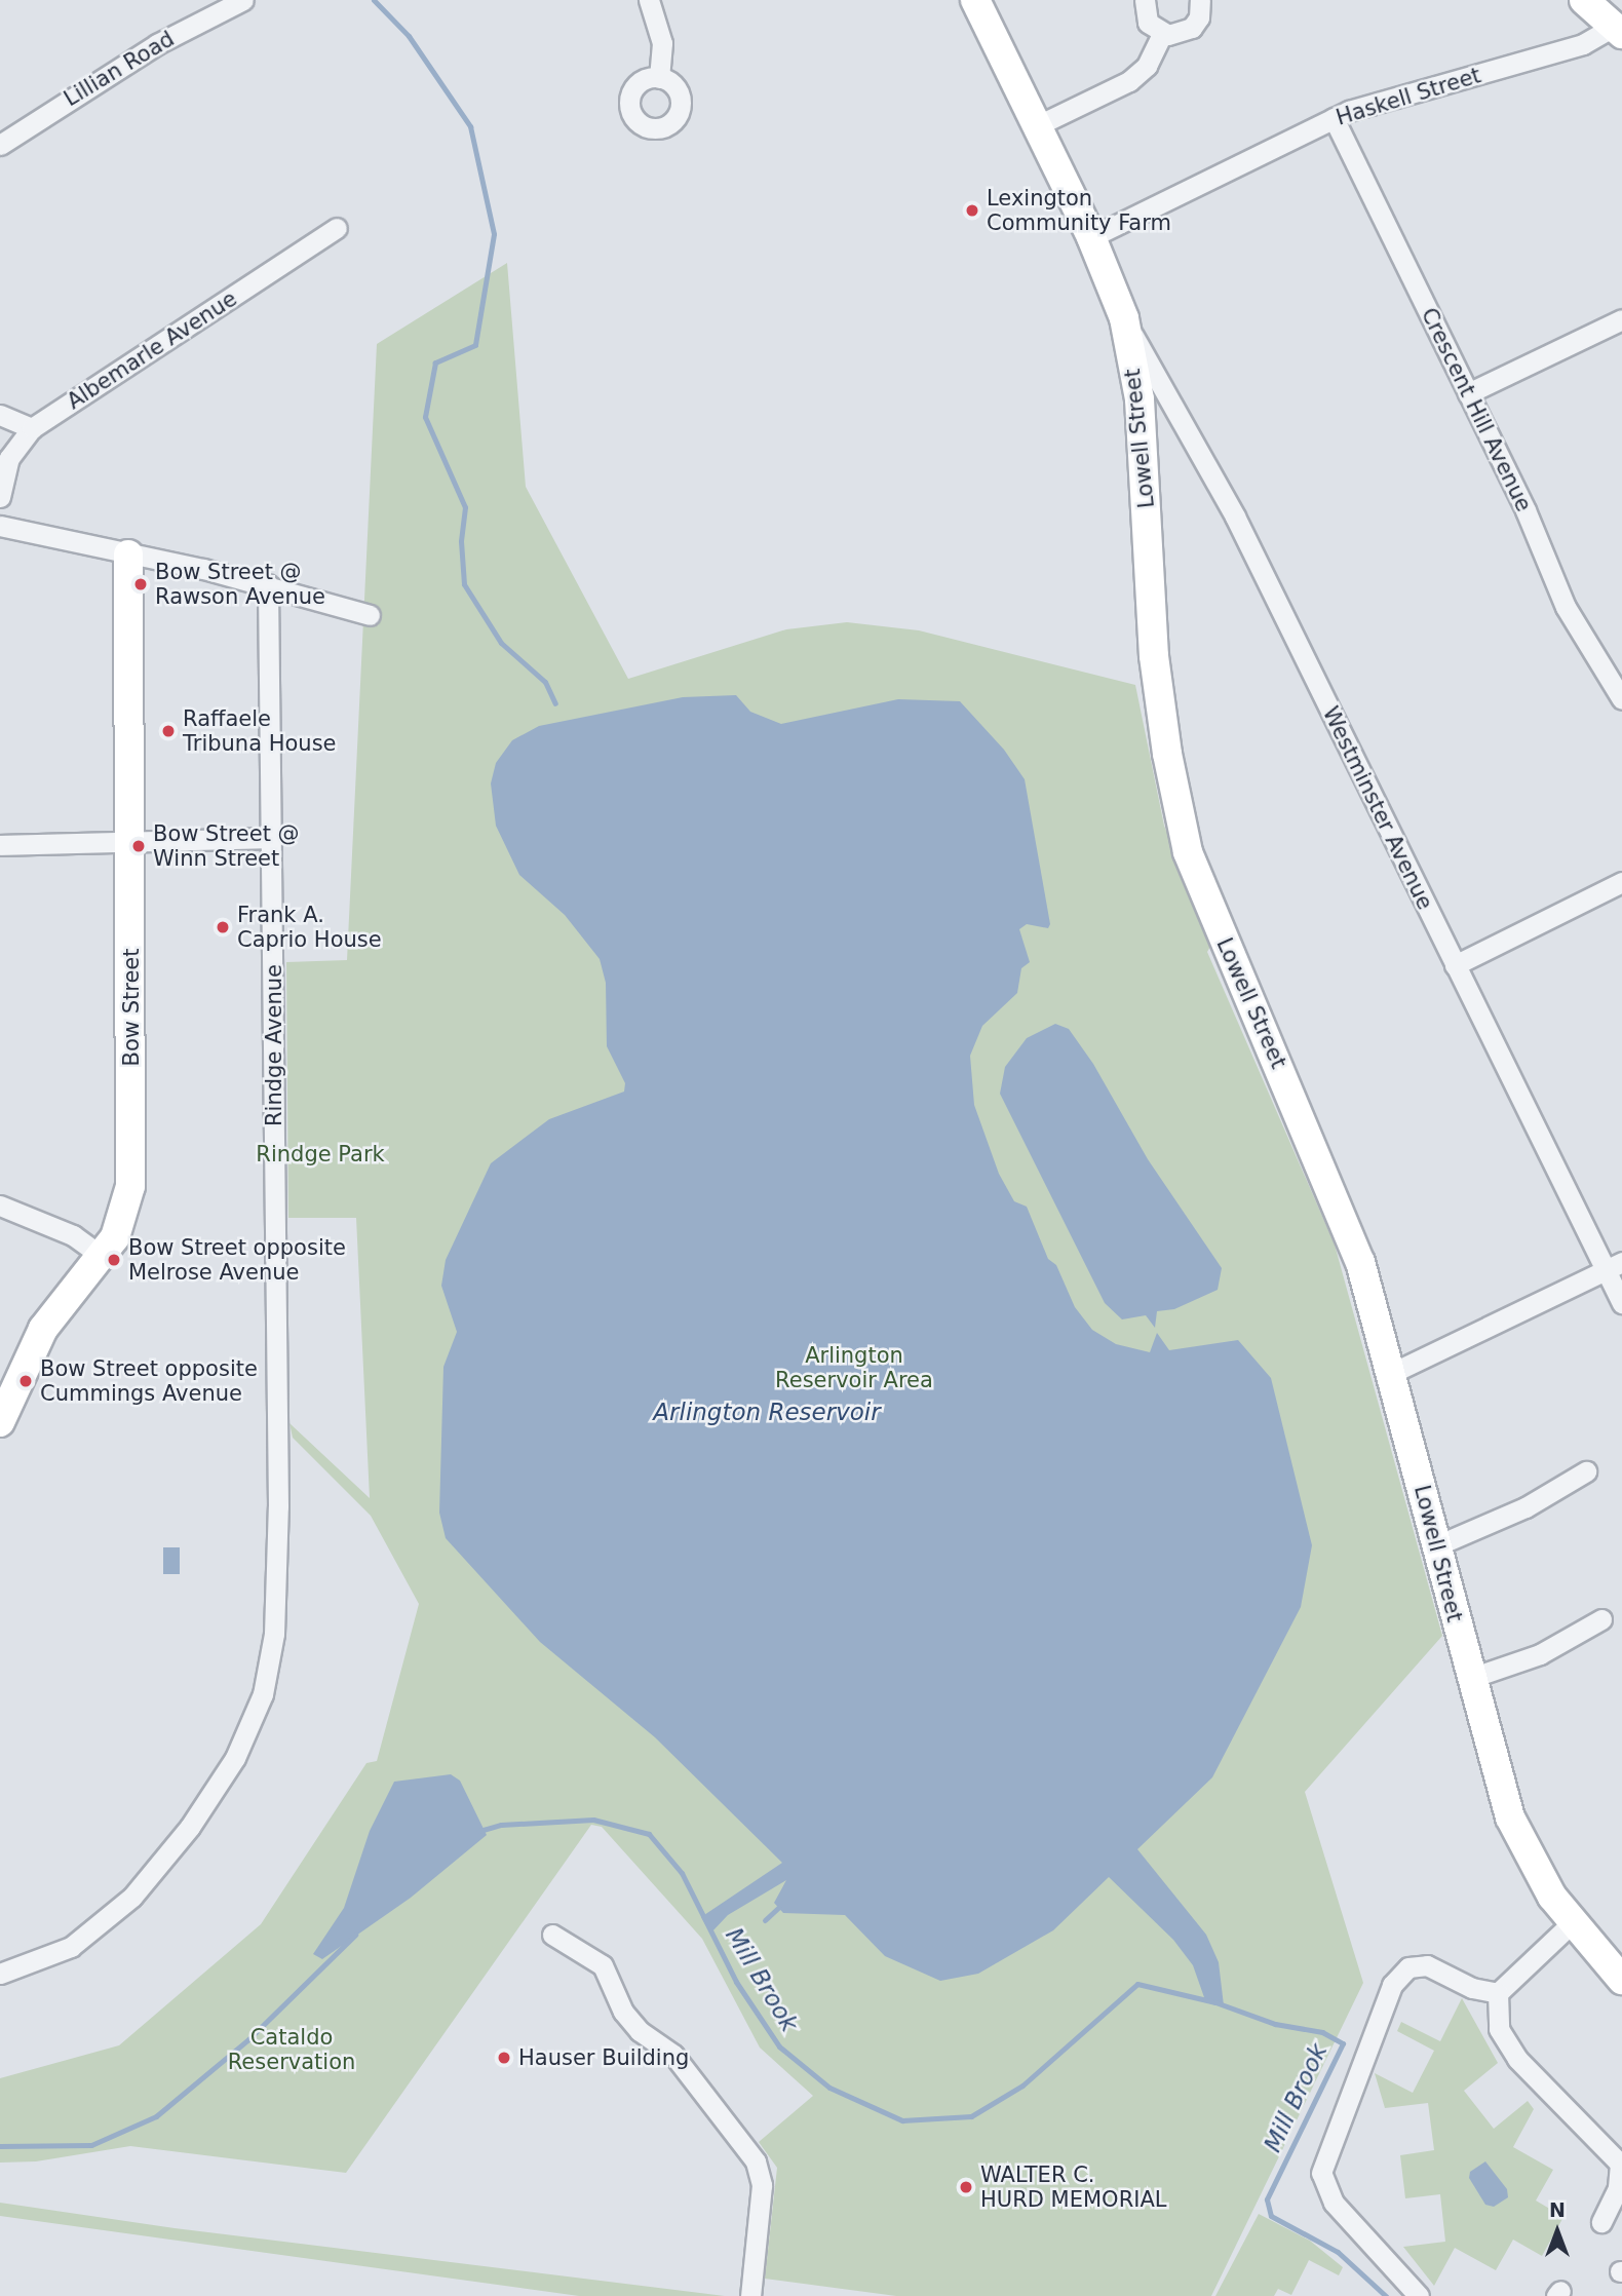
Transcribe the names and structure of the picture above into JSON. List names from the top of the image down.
{
  "streets": {
    "main road": ["Lowell Street", "Bow Street"],
    "street": [
      "Lillian Road",
      "Haskell Street",
      "Albemarle Avenue",
      "Crescent Hill Avenue",
      "Westminster Avenue",
      "Rindge Avenue"
    ]
  },
  "crossings": [
    ["Haskell Street", "Crescent Hill Avenue"],
    ["Haskell Street", "Lowell Street"],
    ["Lowell Street", "Westminster Avenue"]
  ],
  "water": ["Arlington Reservoir", "Mill Brook"],
  "parks": ["Rindge Park", "Arlington Reservoir Area", "Cataldo Reservation"],
  "places": [
    "Lexington Community Farm",
    "Bow Street @ Rawson Avenue",
    "Raffaele Tribuna House",
    "Bow Street @ Winn Street",
    "Frank A. Caprio House",
    "Bow Street opposite Melrose Avenue",
    "Bow Street opposite Cummings Avenue",
    "Hauser Building",
    "WALTER C. HURD MEMORIAL"
  ],
  "north": "top"
}
